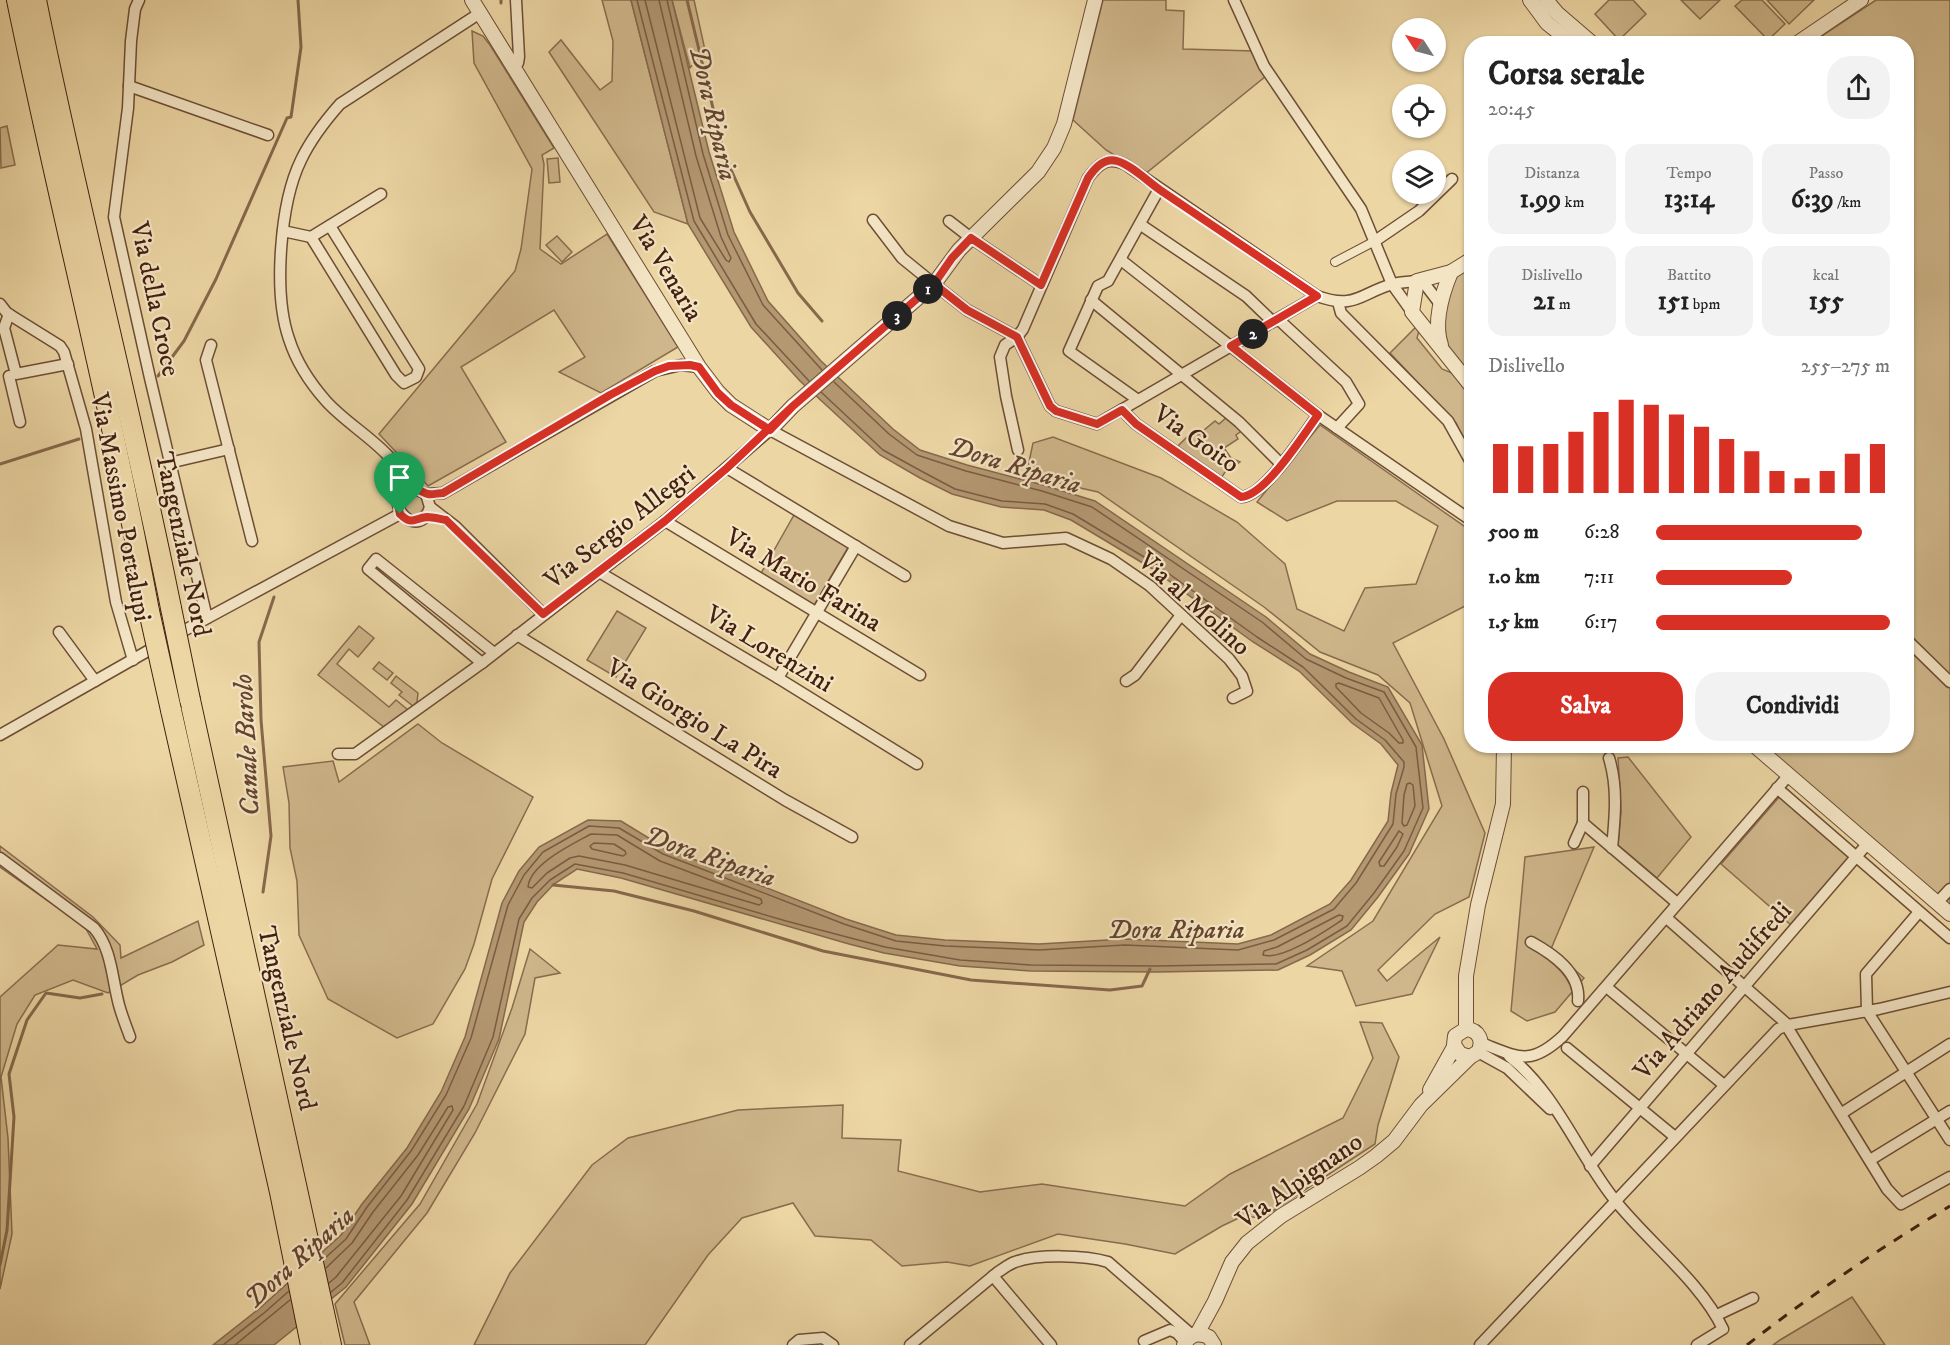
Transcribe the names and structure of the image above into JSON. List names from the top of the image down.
{
  "streets": {
    "highway": ["Tangenziale Nord"],
    "street": [
      "Via Venaria",
      "Via della Croce",
      "Via Goito",
      "Via Massimo Portalupi",
      "Via Sergio Allegri",
      "Via Mario Farina",
      "Via al Molino",
      "Via Lorenzini",
      "Via Giorgio La Pira",
      "Via Adriano Audifredi",
      "Via Alpignano"
    ]
  },
  "crossings": [
    ["Via Venaria", "Via Sergio Allegri"],
    ["Via Venaria", "Via al Molino"],
    ["Via Sergio Allegri", "Via Mario Farina"],
    ["Via Sergio Allegri", "Via Lorenzini"],
    ["Via Sergio Allegri", "Via Giorgio La Pira"]
  ],
  "water": ["Dora Riparia", "Canale Barolo"],
  "north": "top left",
  "page": {
    "heading": ["Corsa serale", "20:45"],
    "stats": [
      ["Distanza", "1.99 km"],
      ["Tempo", "13:14"],
      ["Passo", "6:39 /km"],
      ["Dislivello", "21 m"],
      ["Battito", "151 bpm"],
      ["kcal", "155"]
    ],
    "pins": ["1", "3", "2"],
    "chart": ["Dislivello", "255–275 m"],
    "list": [
      {
        "name": "500 m",
        "note": "6:28"
      },
      {
        "name": "1.0 km",
        "note": "7:11"
      },
      {
        "name": "1.5 km",
        "note": "6:17"
      }
    ],
    "buttons": ["Salva", "Condividi"]
  }
}
